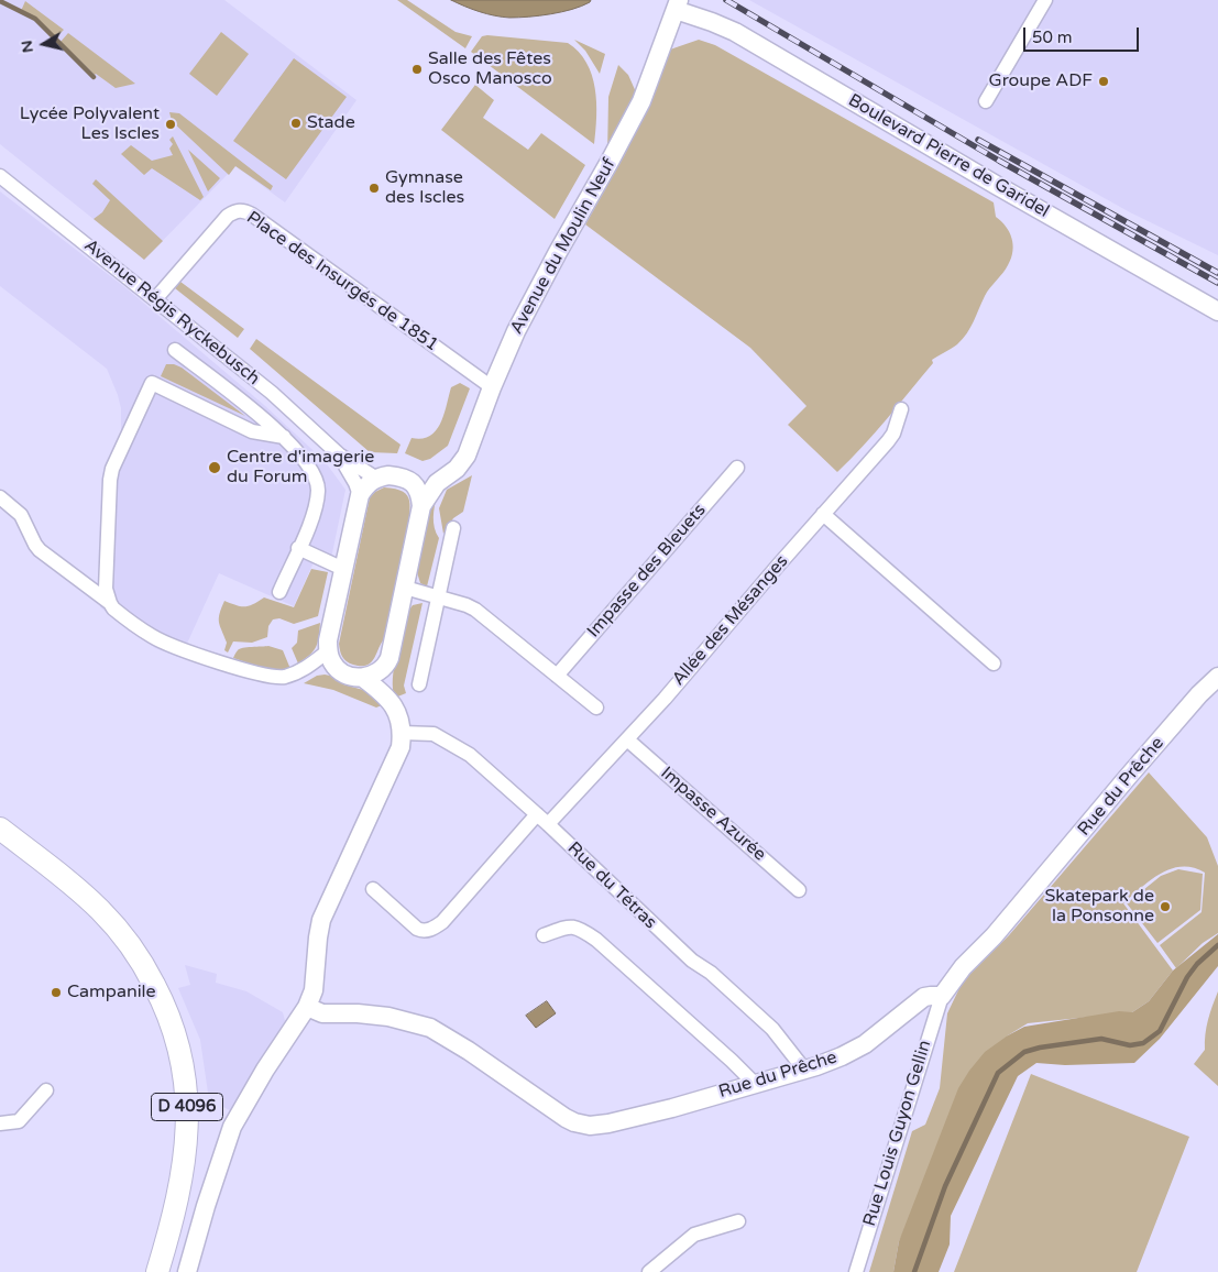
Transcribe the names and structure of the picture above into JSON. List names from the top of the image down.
{
  "streets": {
    "main road": ["D 4096"],
    "street": [
      "Boulevard Pierre de Garidel",
      "Avenue du Moulin Neuf",
      "Place des Insurgés de 1851",
      "Avenue Régis Ryckebusch",
      "Impasse des Bleuets",
      "Allée des Mésanges",
      "Rue du Prêche",
      "Impasse Azurée",
      "Rue du Tétras",
      "Rue Louis Guyon Gellin"
    ]
  },
  "crossings": [
    ["Boulevard Pierre de Garidel", "Avenue du Moulin Neuf"],
    ["Avenue du Moulin Neuf", "Place des Insurgés de 1851"],
    ["Place des Insurgés de 1851", "Avenue Régis Ryckebusch"],
    ["Allée des Mésanges", "Impasse Azurée"],
    ["Allée des Mésanges", "Rue du Tétras"],
    ["Rue du Prêche", "Rue du Tétras"],
    ["Rue du Prêche", "Rue Louis Guyon Gellin"]
  ],
  "places": [
    "Salle des Fêtes Osco Manosco",
    "Groupe ADF",
    "Stade",
    "Lycée Polyvalent Les Iscles",
    "Gymnase des Iscles",
    "Centre d'imagerie du Forum",
    "Skatepark de la Ponsonne",
    "Campanile"
  ],
  "scale_bar": "50 m",
  "north": "left"
}
